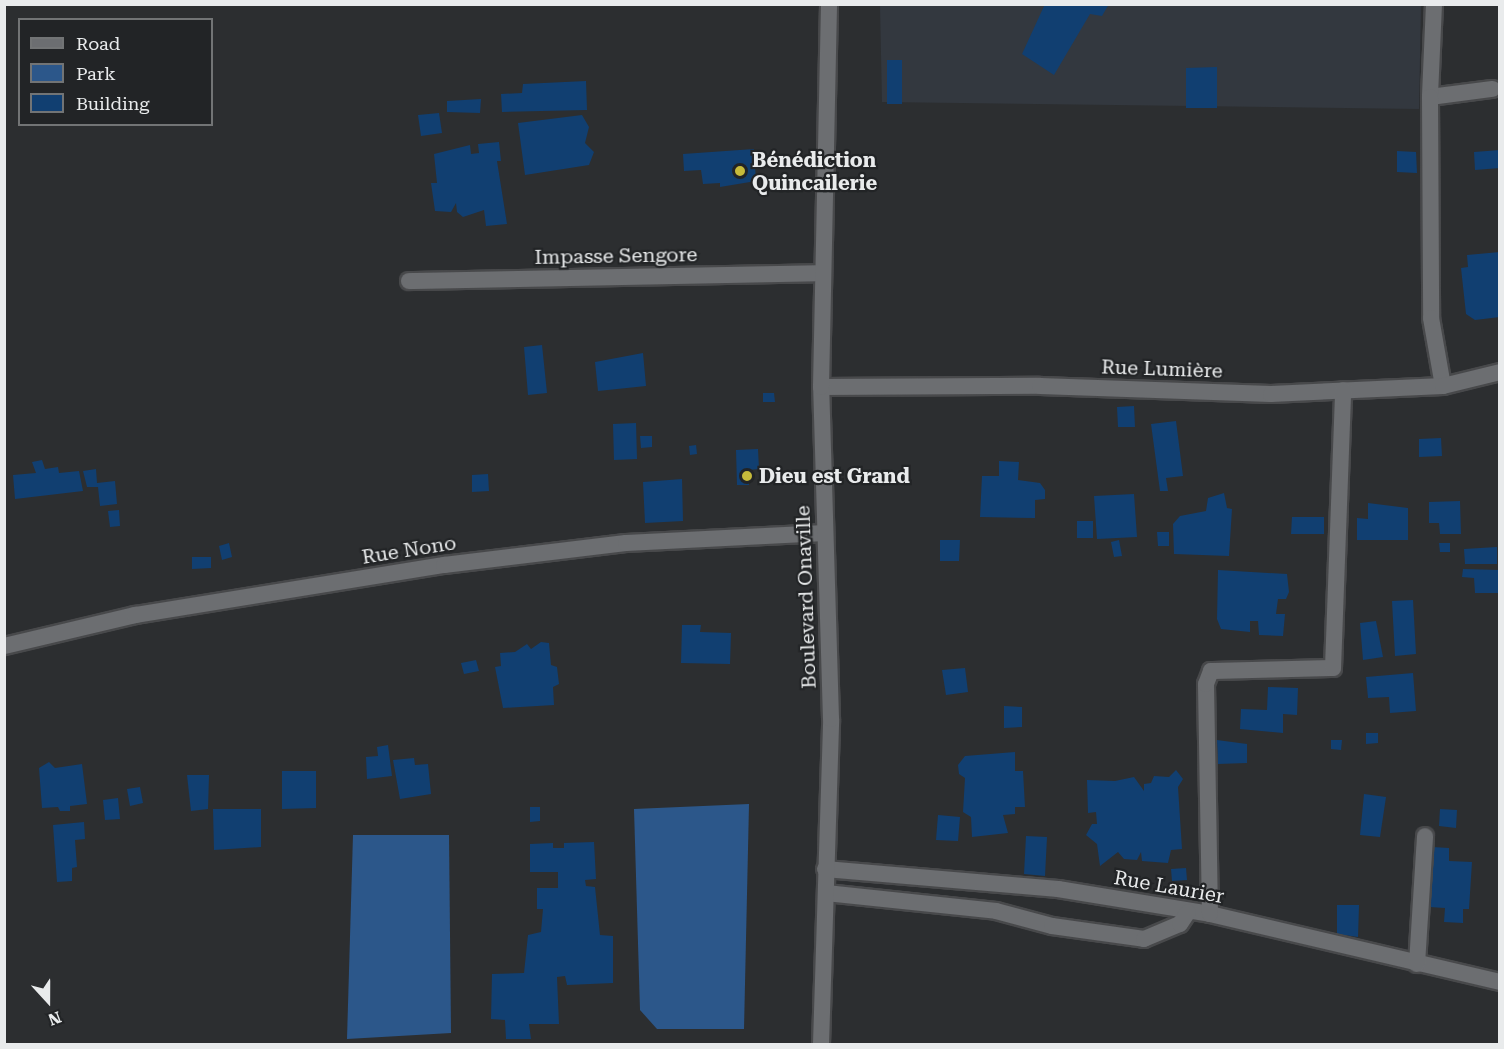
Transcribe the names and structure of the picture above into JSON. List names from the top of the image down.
{
  "streets": {
    "street": [
      "Impasse Sengore",
      "Rue Lumière",
      "Rue Nono",
      "Boulevard Onaville",
      "Rue Laurier"
    ]
  },
  "crossings": [
    ["Impasse Sengore", "Boulevard Onaville"],
    ["Rue Lumière", "Boulevard Onaville"],
    ["Rue Nono", "Boulevard Onaville"],
    ["Boulevard Onaville", "Rue Laurier"]
  ],
  "places": ["Bénédiction Quincailerie", "Dieu est Grand"],
  "legend": ["Road", "Park", "Building"],
  "north": "bottom"
}
